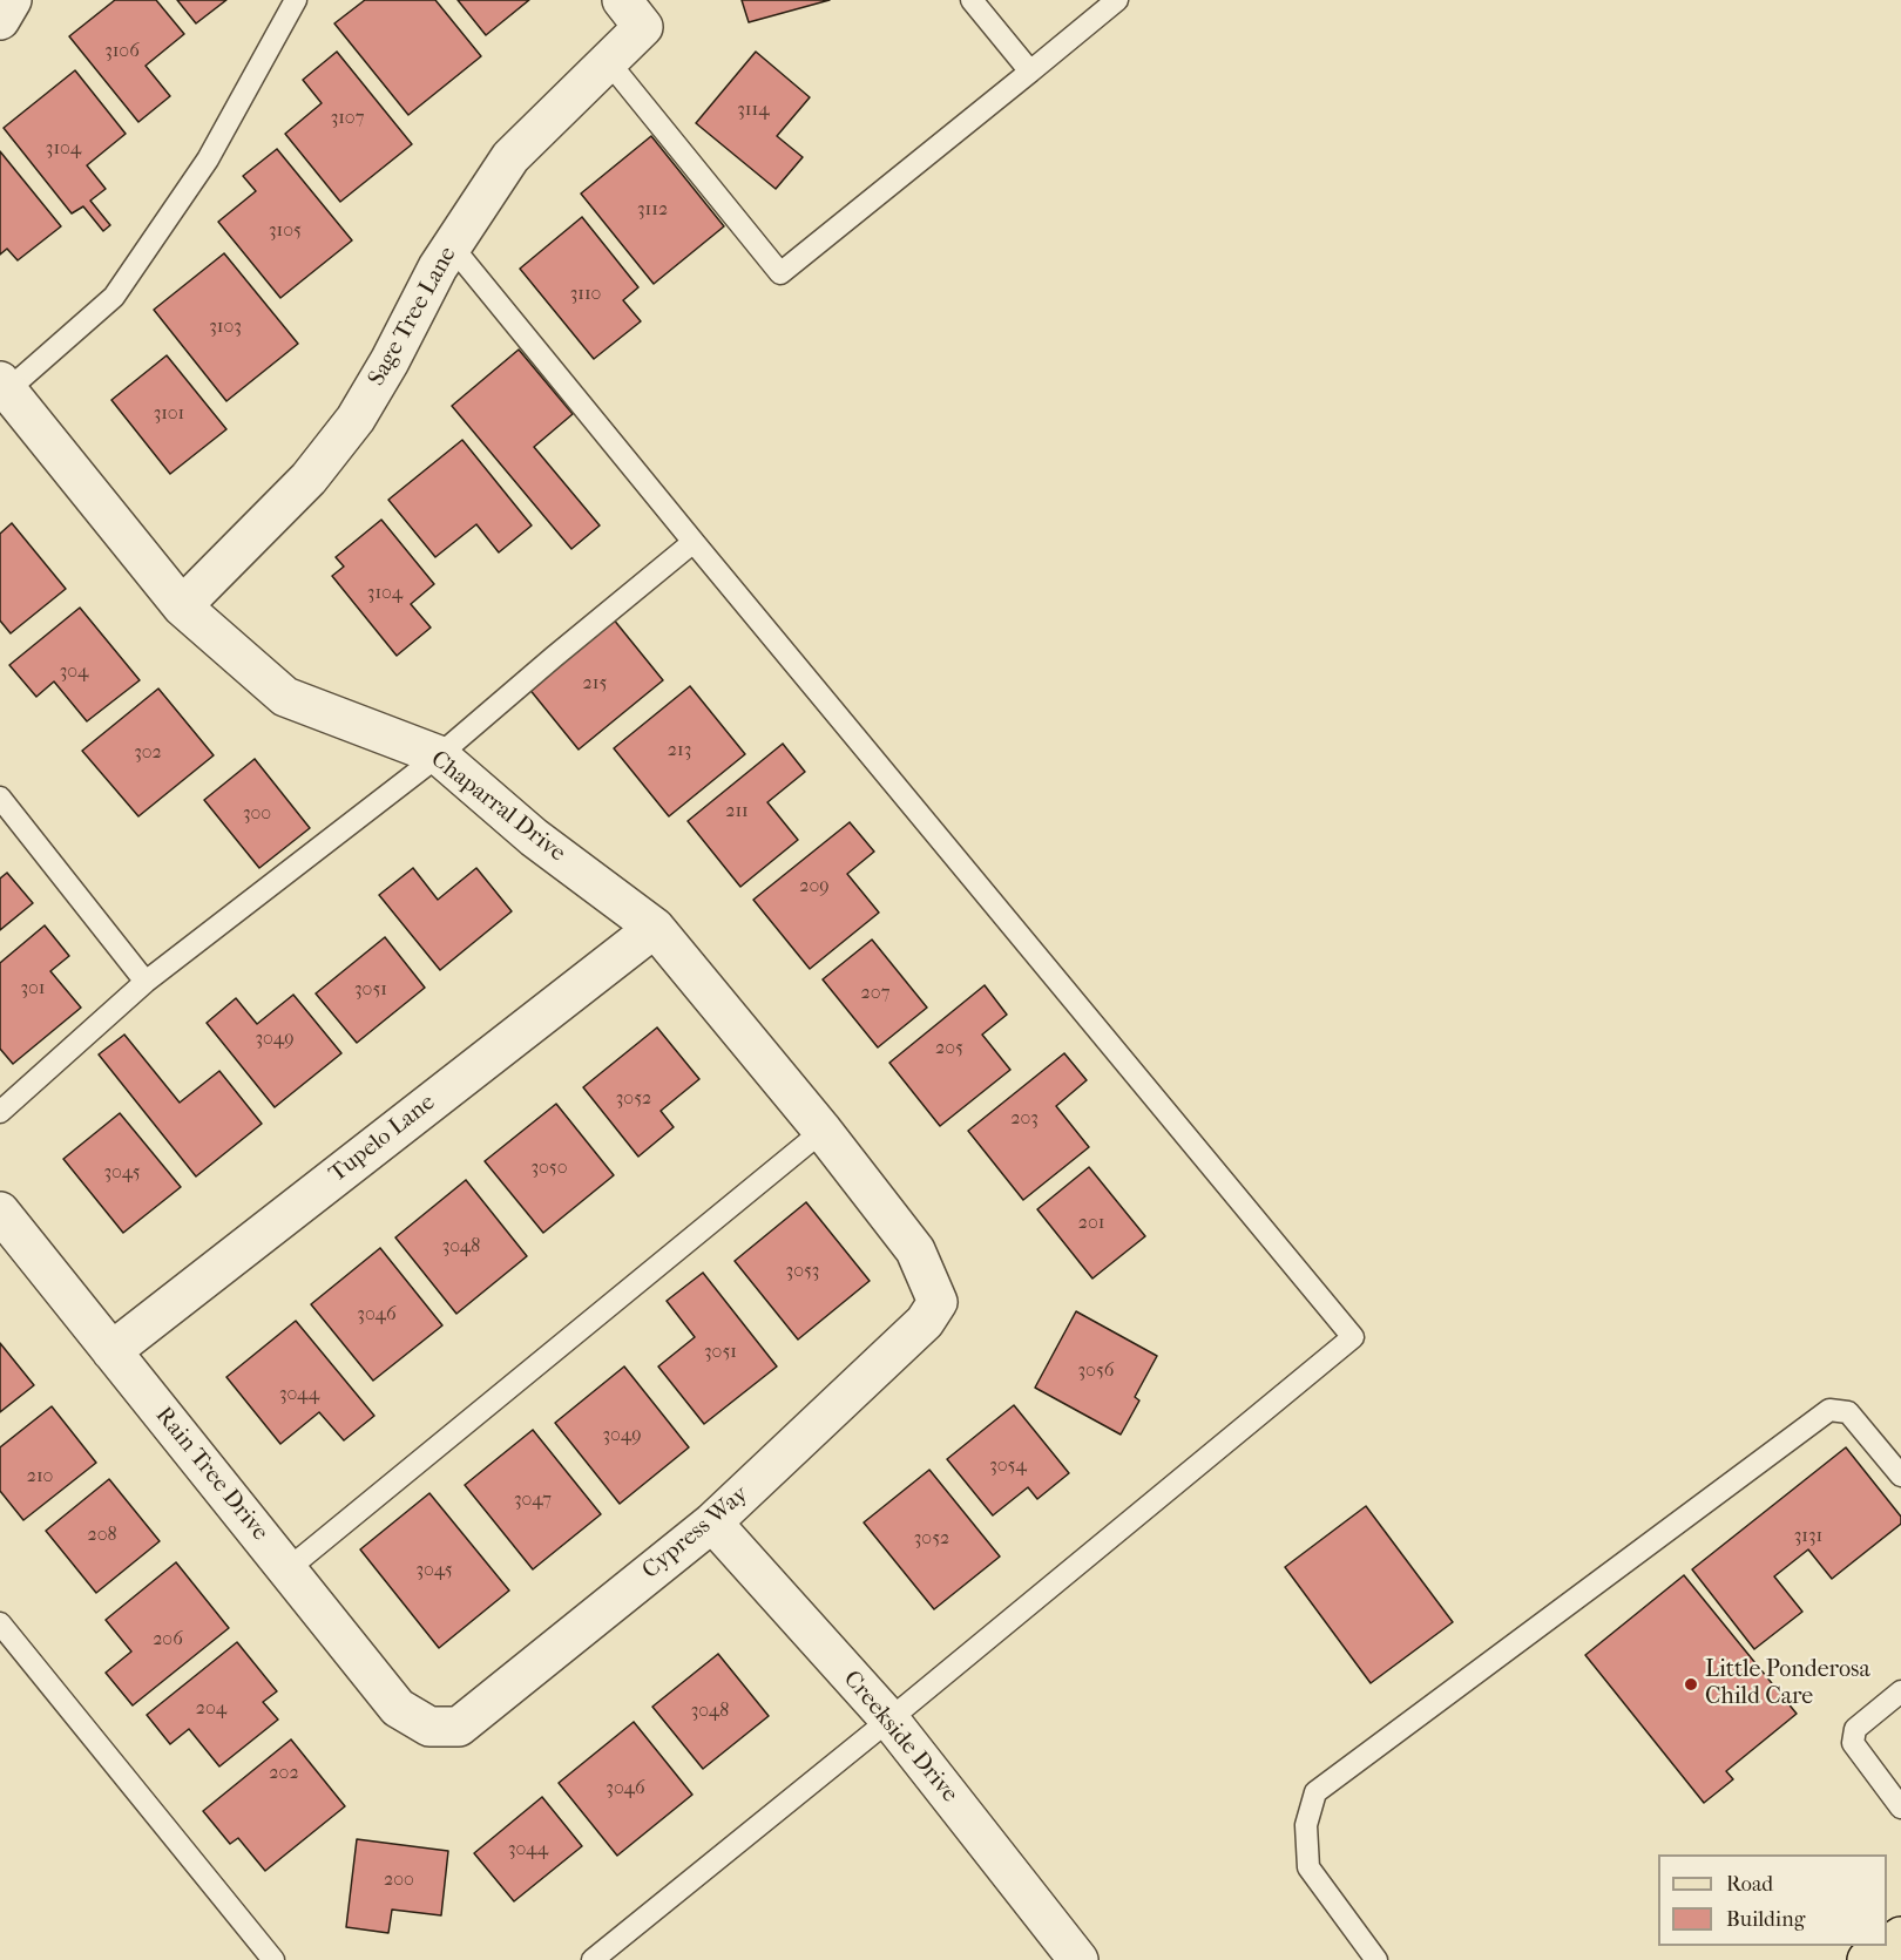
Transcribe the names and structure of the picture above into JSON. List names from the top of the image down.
{
  "streets": {
    "street": [
      "Sage Tree Lane",
      "Chaparral Drive",
      "Tupelo Lane",
      "Rain Tree Drive",
      "Cypress Way",
      "Creekside Drive"
    ]
  },
  "crossings": [
    ["Sage Tree Lane", "Chaparral Drive"],
    ["Chaparral Drive", "Tupelo Lane"],
    ["Chaparral Drive", "Cypress Way"],
    ["Tupelo Lane", "Rain Tree Drive"],
    ["Rain Tree Drive", "Cypress Way"],
    ["Cypress Way", "Creekside Drive"]
  ],
  "places": ["Little Ponderosa Child Care"],
  "house_numbers": [
    "3106",
    "3114",
    "3107",
    "3104",
    "3112",
    "3105",
    "3110",
    "3103",
    "3101",
    "3104",
    "304",
    "215",
    "213",
    "302",
    "211",
    "300",
    "209",
    "301",
    "3051",
    "207",
    "3049",
    "205",
    "3052",
    "203",
    "3050",
    "3045",
    "201",
    "3048",
    "3053",
    "3046",
    "3051",
    "3056",
    "3044",
    "3049",
    "3054",
    "210",
    "3047",
    "208",
    "3131",
    "3052",
    "3045",
    "206",
    "204",
    "3048",
    "202",
    "3046",
    "3044",
    "200"
  ],
  "legend": ["Road", "Building"]
}
